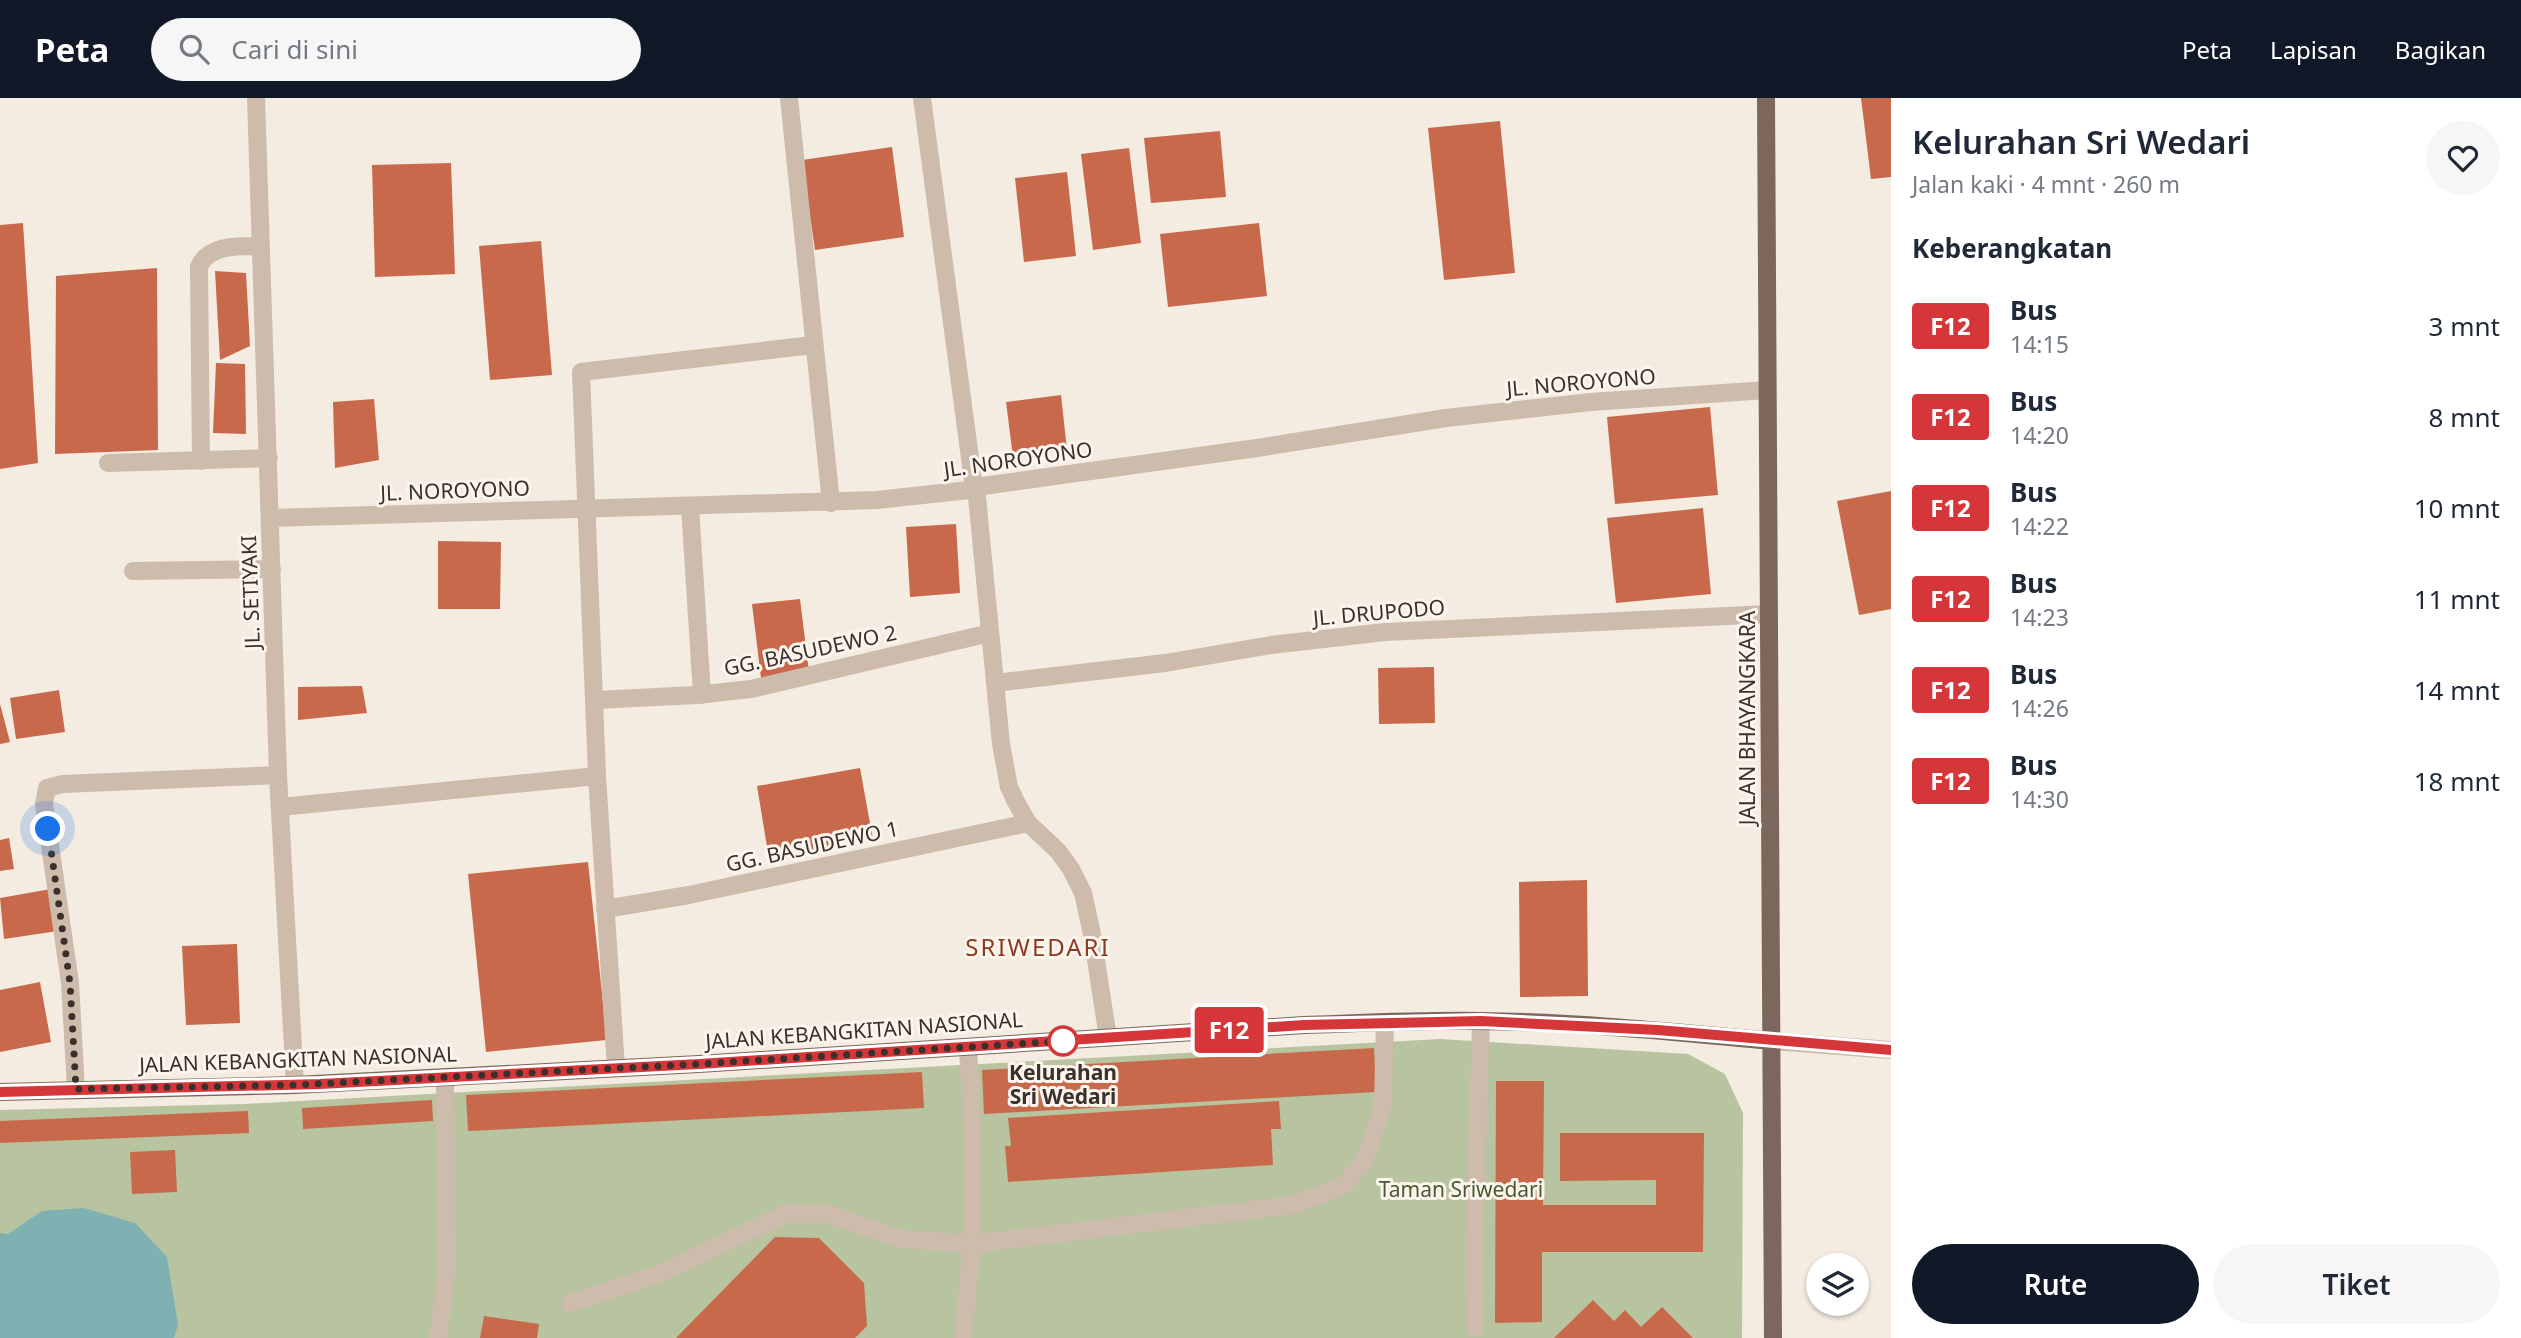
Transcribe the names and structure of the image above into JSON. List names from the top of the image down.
{
  "streets": {
    "main road": ["JALAN BHAYANGKARA", "JALAN KEBANGKITAN NASIONAL"],
    "street": [
      "JL. NOROYONO",
      "JL. SETIYAKI",
      "JL. DRUPODO",
      "GG. BASUDEWO 2",
      "GG. BASUDEWO 1"
    ]
  },
  "crossings": [
    ["JL. NOROYONO", "JL. SETIYAKI"],
    ["JL. NOROYONO", "JALAN BHAYANGKARA"],
    ["JL. SETIYAKI", "JALAN KEBANGKITAN NASIONAL"],
    ["JL. DRUPODO", "JALAN BHAYANGKARA"],
    ["JALAN BHAYANGKARA", "JALAN KEBANGKITAN NASIONAL"]
  ],
  "districts": ["SRIWEDARI"],
  "parks": ["Taman Sriwedari"],
  "places": ["Kelurahan Sri Wedari"],
  "lines": ["bus line F12"],
  "page": {
    "header": "Peta",
    "search": "Cari di sini",
    "nav": ["Peta", "Lapisan", "Bagikan"],
    "on_map": "F12",
    "heading": [
      ["Kelurahan Sri Wedari", "Jalan kaki · 4 mnt · 260 m"],
      "Keberangkatan"
    ],
    "list": [
      {
        "mark": "F12",
        "name": "Bus",
        "note": "14:15",
        "value": "3 mnt"
      },
      {
        "mark": "F12",
        "name": "Bus",
        "note": "14:20",
        "value": "8 mnt"
      },
      {
        "mark": "F12",
        "name": "Bus",
        "note": "14:22",
        "value": "10 mnt"
      },
      {
        "mark": "F12",
        "name": "Bus",
        "note": "14:23",
        "value": "11 mnt"
      },
      {
        "mark": "F12",
        "name": "Bus",
        "note": "14:26",
        "value": "14 mnt"
      },
      {
        "mark": "F12",
        "name": "Bus",
        "note": "14:30",
        "value": "18 mnt"
      }
    ],
    "buttons": ["Rute", "Tiket"]
  }
}
